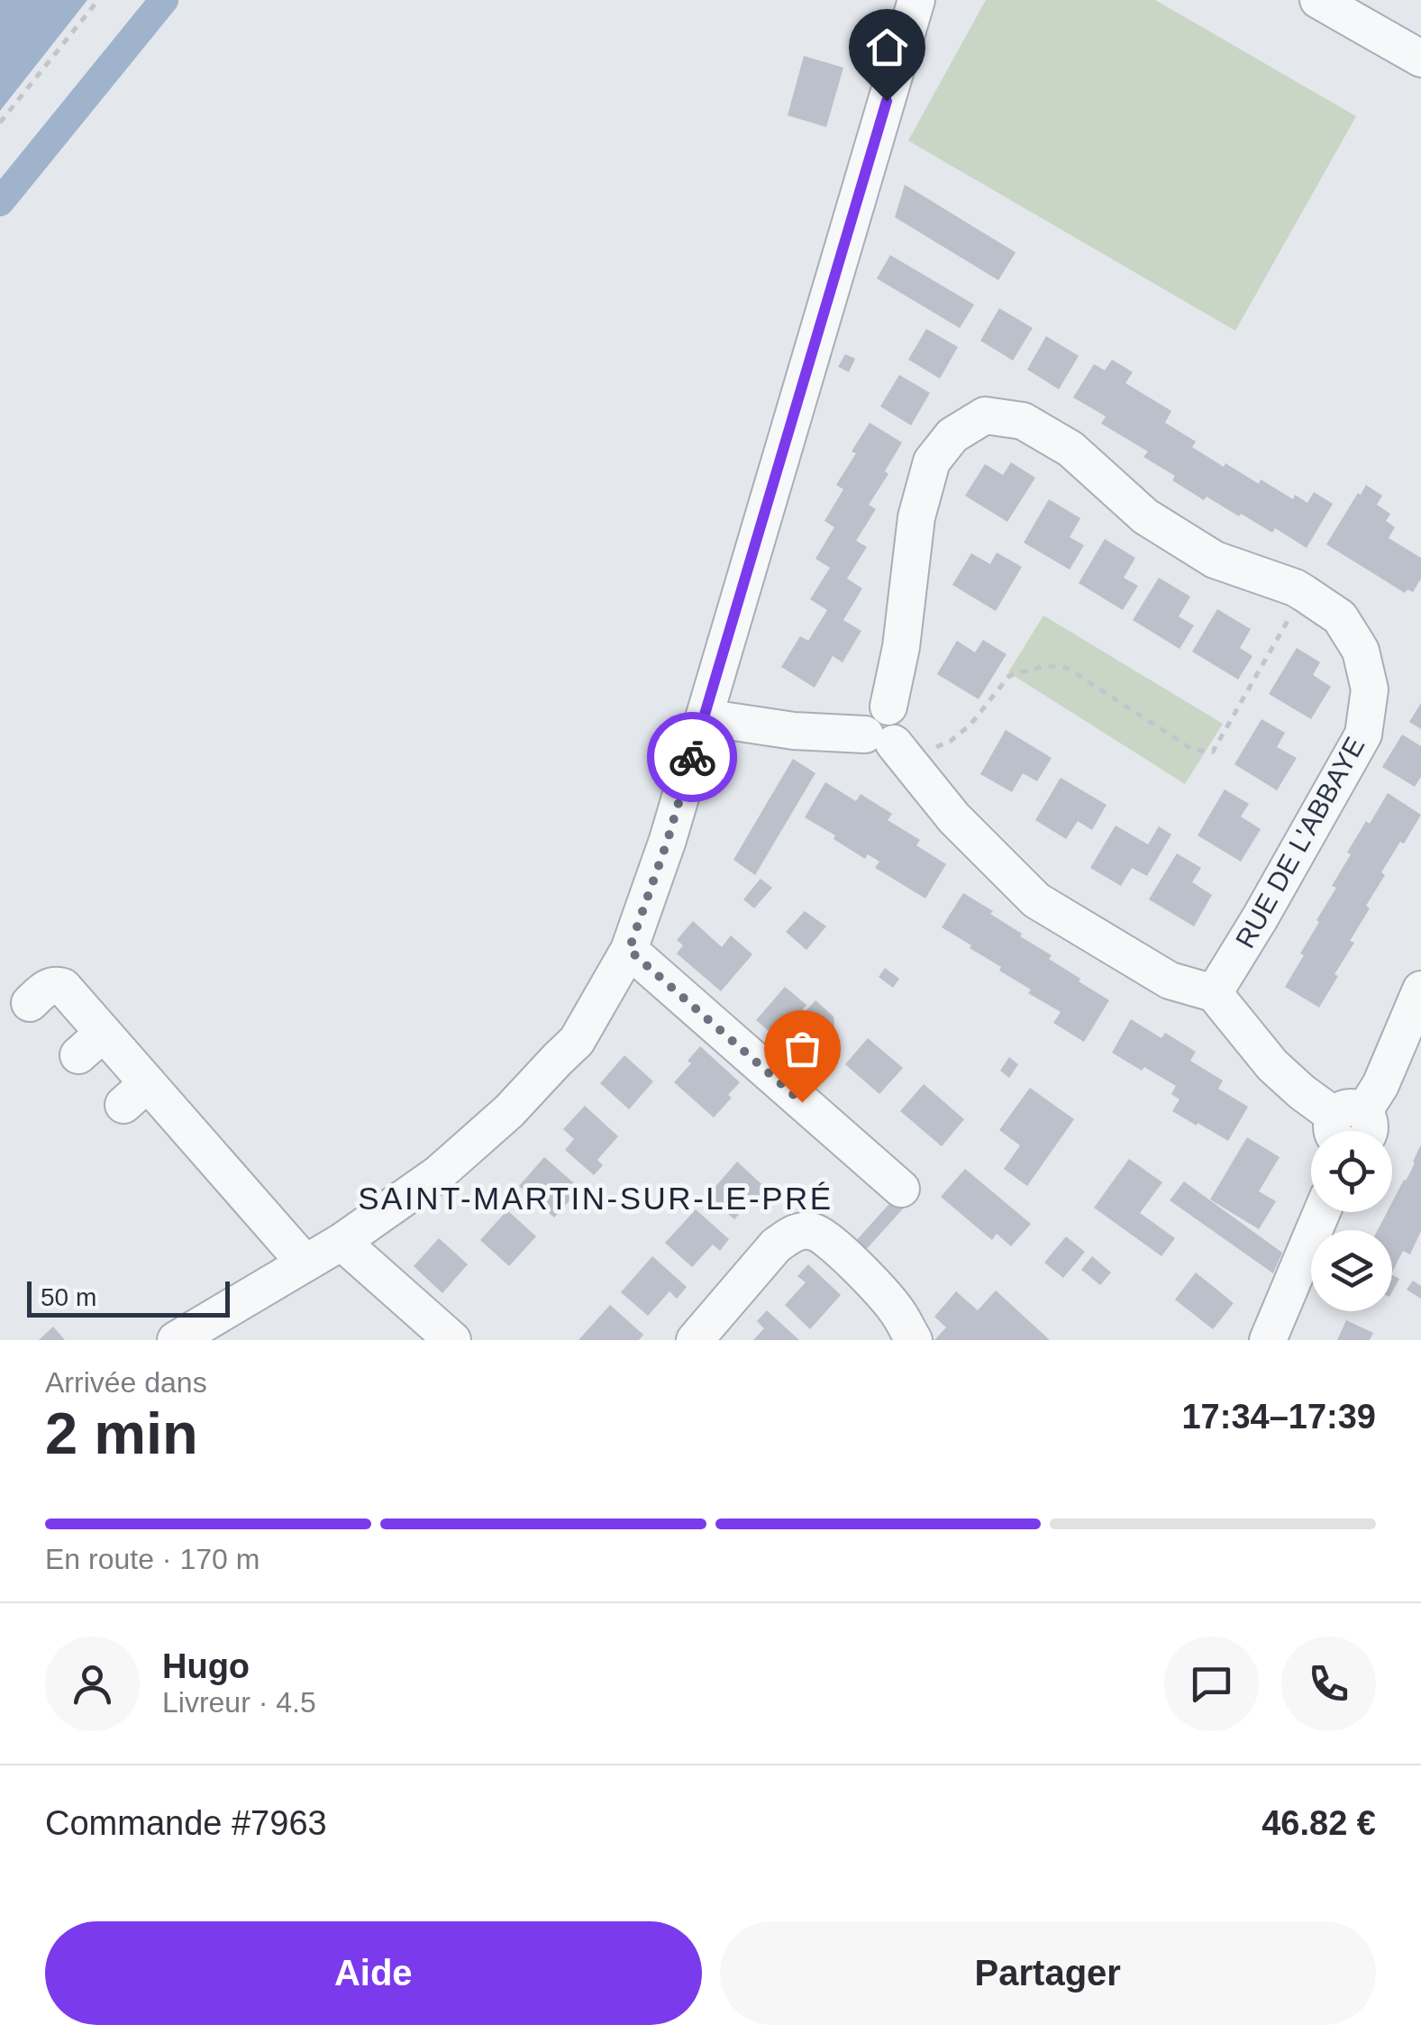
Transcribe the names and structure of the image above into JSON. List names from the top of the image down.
{
  "streets": {
    "street": ["RUE DE L'ABBAYE"]
  },
  "districts": ["SAINT-MARTIN-SUR-LE-PRÉ"],
  "scale_bar": "50 m",
  "page": {
    "scale": "50 m",
    "heading": ["2 min", "Arrivée dans", "17:34–17:39"],
    "panel": [
      "Hugo",
      "Livreur · 4.5",
      "Commande #7963",
      "46.82 €"
    ],
    "bar": "En route · 170 m",
    "buttons": ["Aide", "Partager"]
  }
}
